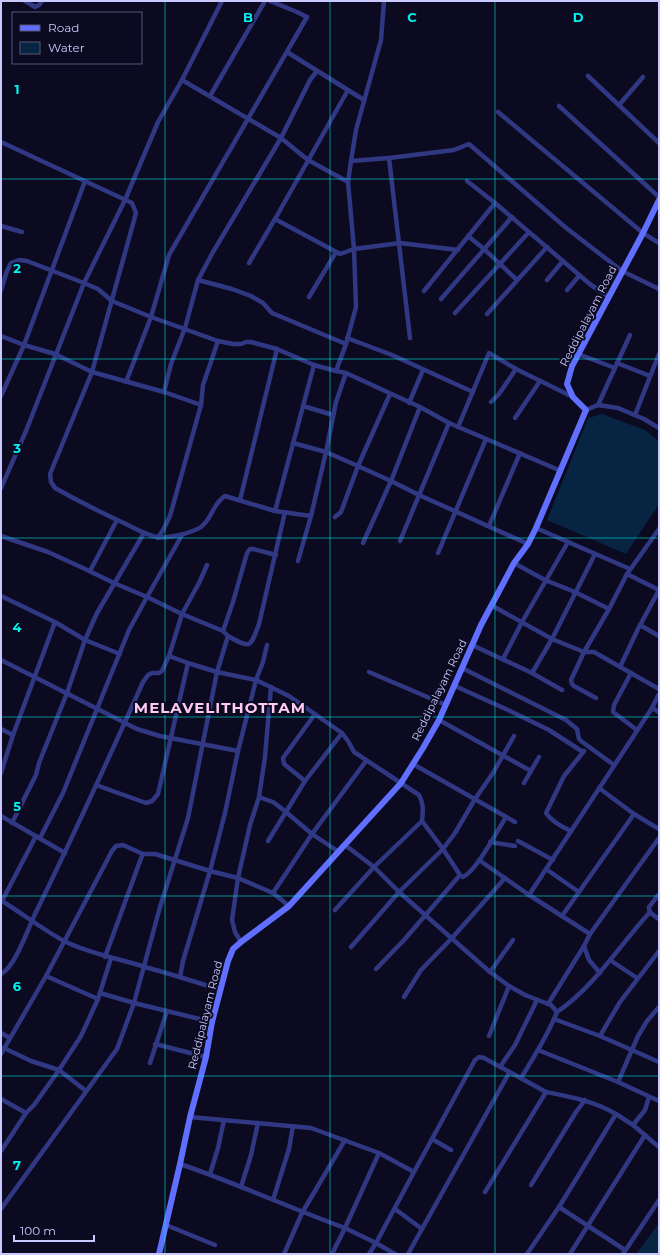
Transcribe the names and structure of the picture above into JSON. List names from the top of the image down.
{
  "streets": {
    "main road": ["Reddipalayam Road"]
  },
  "districts": ["MELAVELITHOTTAM"],
  "legend": ["Road", "Water"],
  "scale_bar": "100 m",
  "grid": {
    "columns": ["B", "C", "D"],
    "rows": [
      "1",
      "2",
      "3",
      "4",
      "5",
      "6",
      "7"
    ]
  }
}
